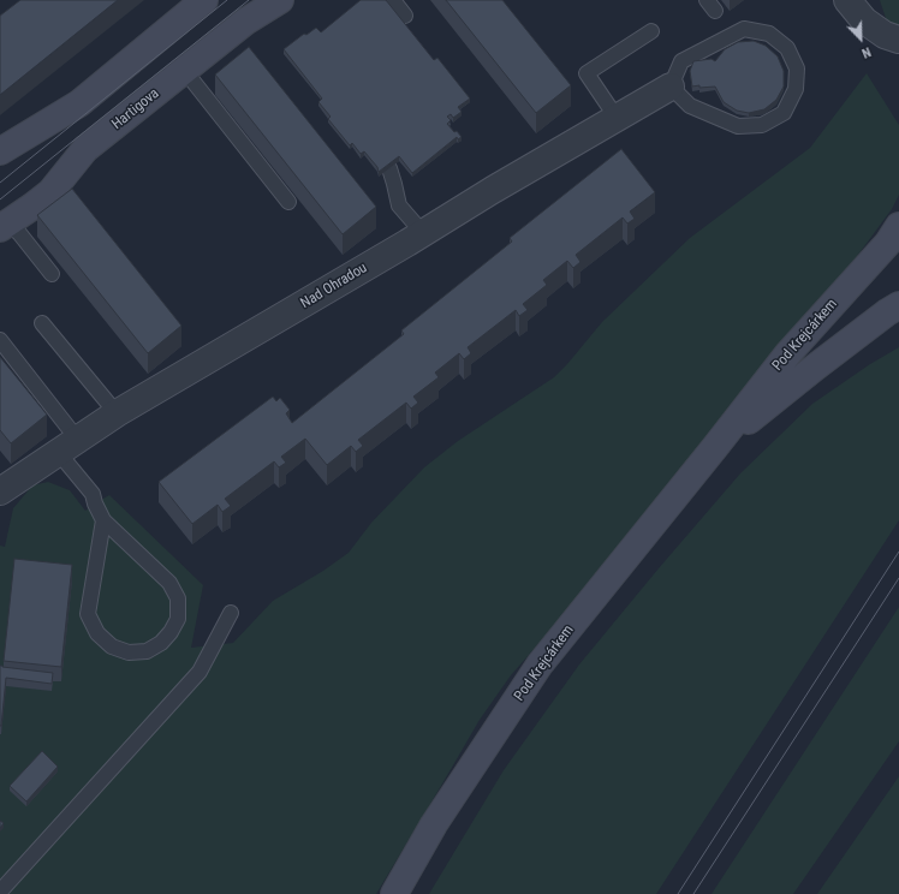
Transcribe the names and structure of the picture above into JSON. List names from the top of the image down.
{
  "streets": {
    "main road": ["Hartigova", "Pod Krejcárkem"],
    "street": ["Nad Ohradou"]
  },
  "north": "bottom right"
}
